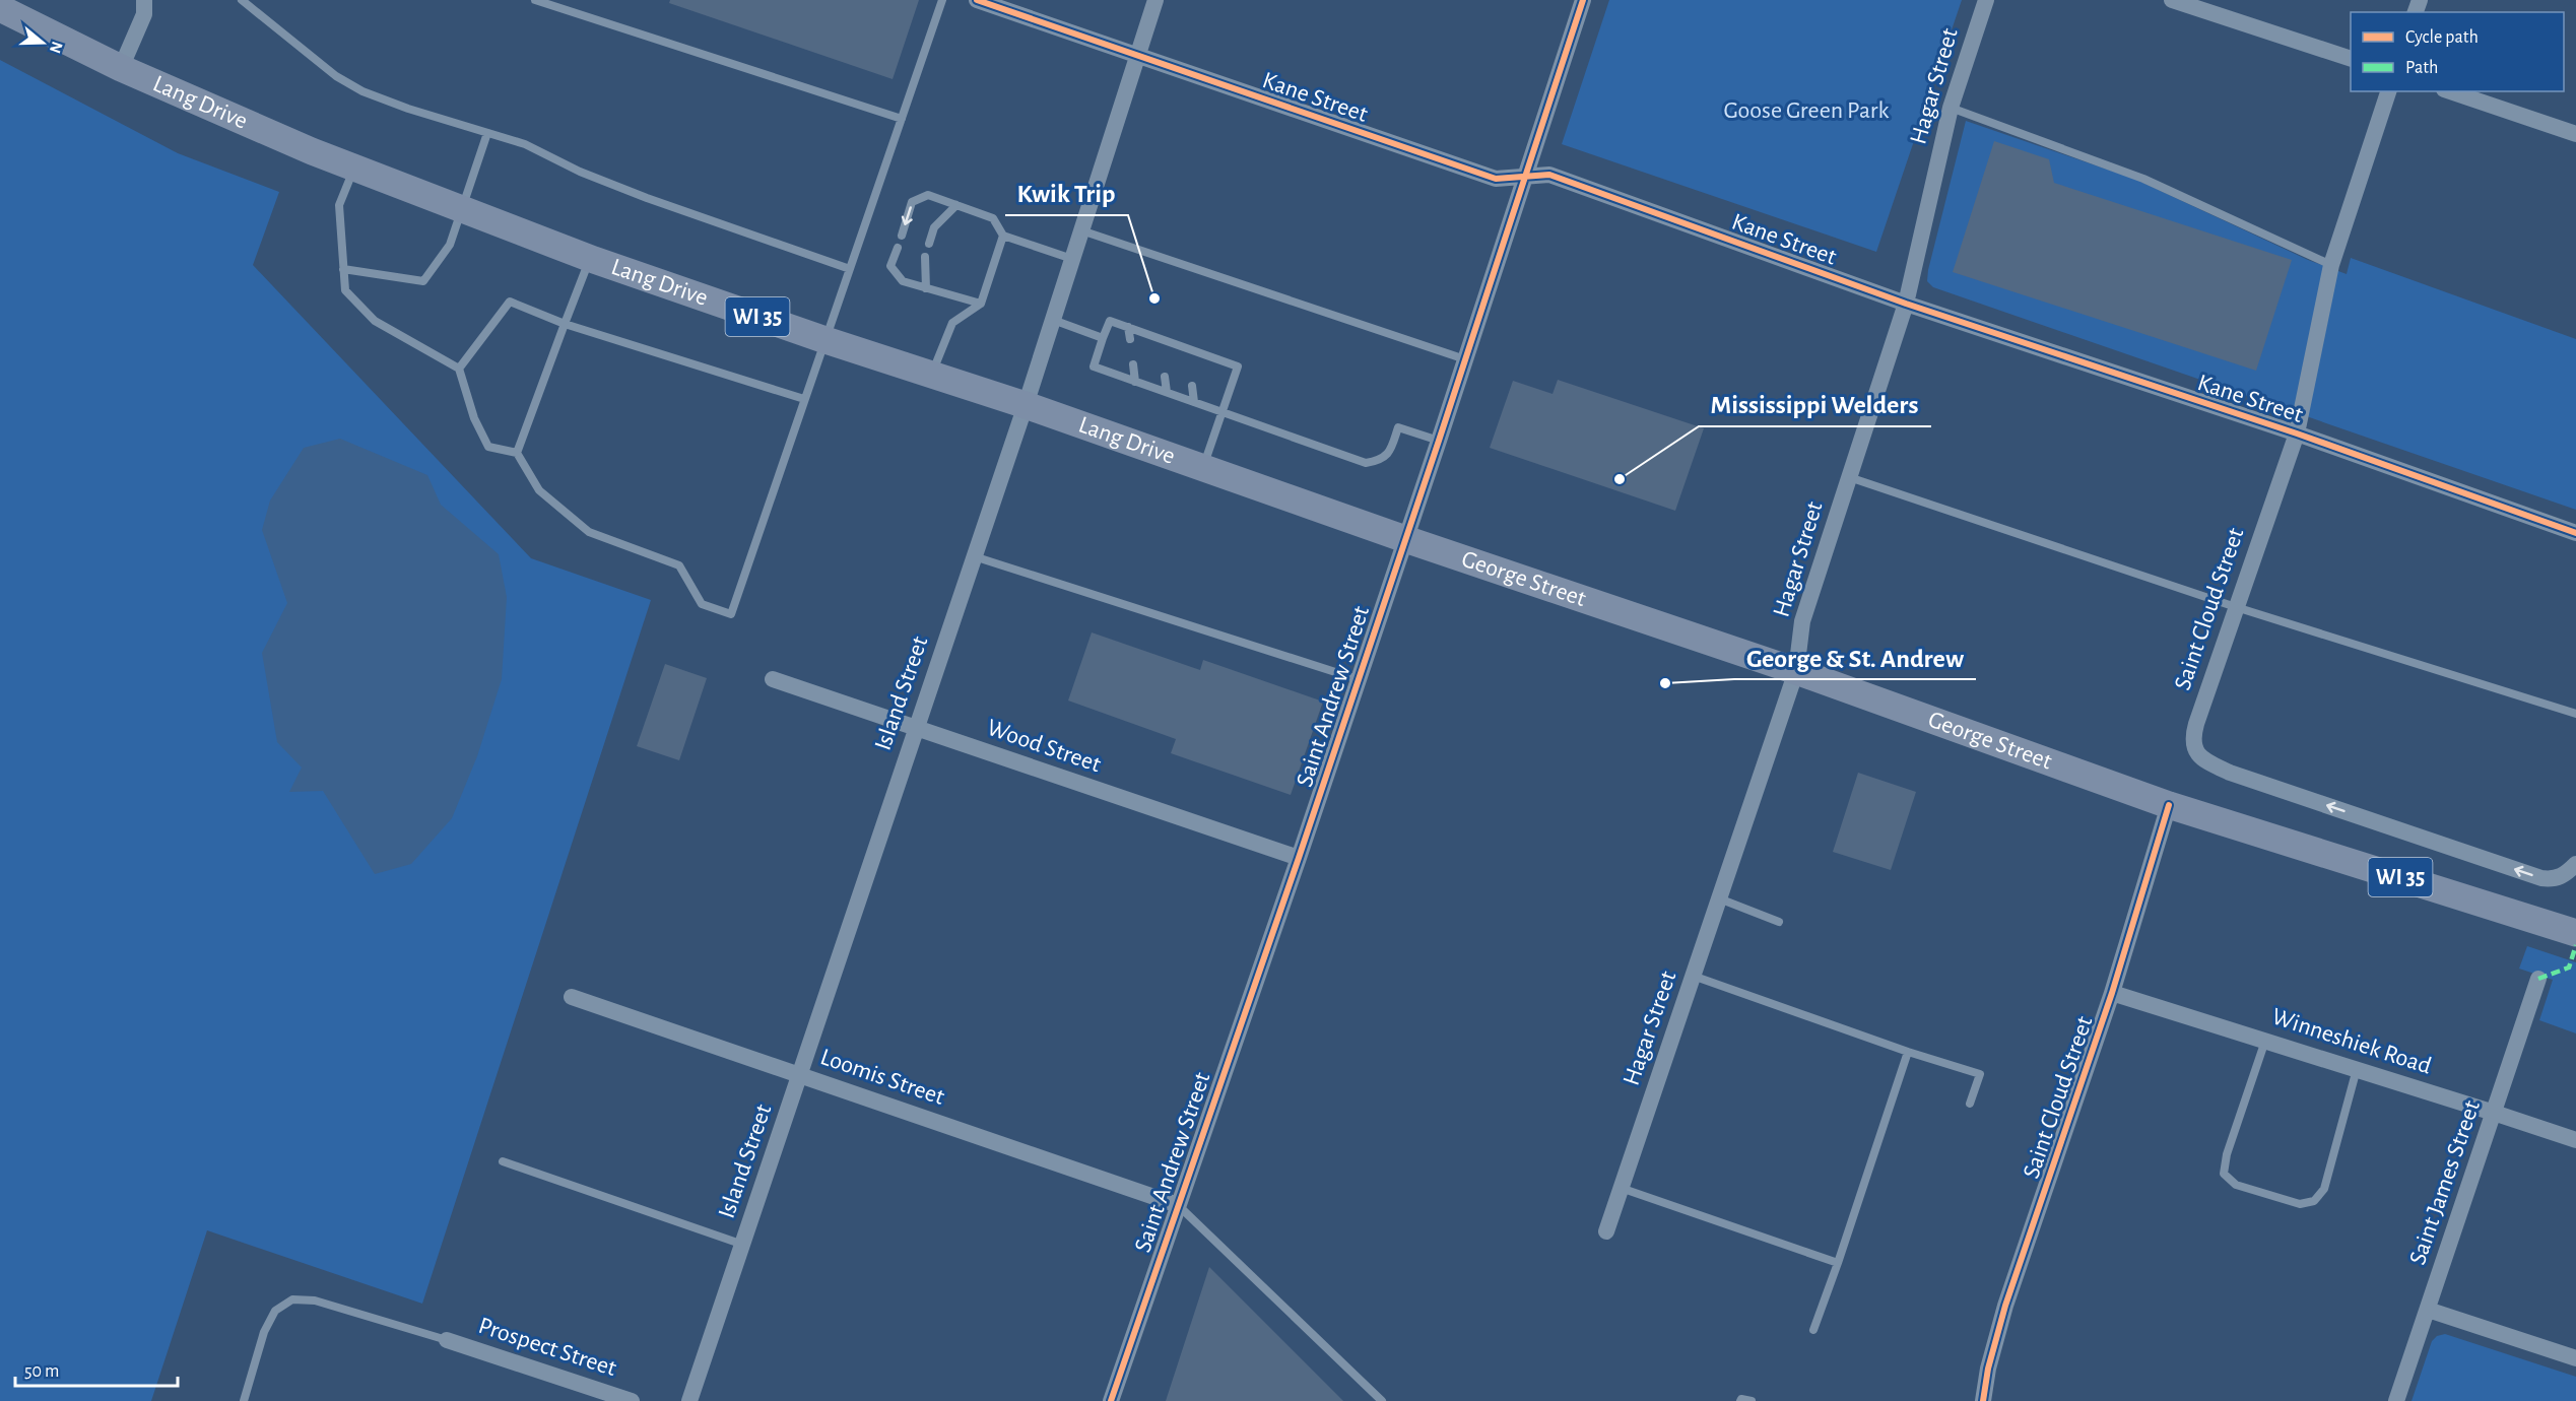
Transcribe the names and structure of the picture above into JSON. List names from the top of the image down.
{
  "streets": {
    "main road": ["Lang Drive", "WI 35", "George Street"],
    "street": [
      "Hagar Street",
      "Kane Street",
      "Saint Cloud Street",
      "Island Street",
      "Saint Andrew Street",
      "Wood Street",
      "Winneshiek Road",
      "Loomis Street",
      "Saint James Street",
      "Prospect Street"
    ]
  },
  "crossings": [
    ["Hagar Street", "Kane Street"],
    ["Hagar Street", "George Street"],
    ["Kane Street", "Saint Cloud Street"],
    ["Kane Street", "Island Street"],
    ["Kane Street", "Saint Andrew Street"],
    ["Lang Drive", "George Street"],
    ["Lang Drive", "Island Street"],
    ["Lang Drive", "Saint Andrew Street"],
    ["George Street", "Saint Cloud Street"],
    ["George Street", "Saint Andrew Street"],
    ["Saint Cloud Street", "Winneshiek Road"],
    ["Island Street", "Wood Street"],
    ["Island Street", "Loomis Street"],
    ["Saint Andrew Street", "Wood Street"],
    ["Saint Andrew Street", "Loomis Street"],
    ["Winneshiek Road", "Saint James Street"]
  ],
  "parks": ["Goose Green Park"],
  "places": ["Kwik Trip", "Mississippi Welders", "George & St. Andrew"],
  "legend": ["Cycle path", "Path"],
  "scale_bar": "50 m",
  "north": "right"
}
